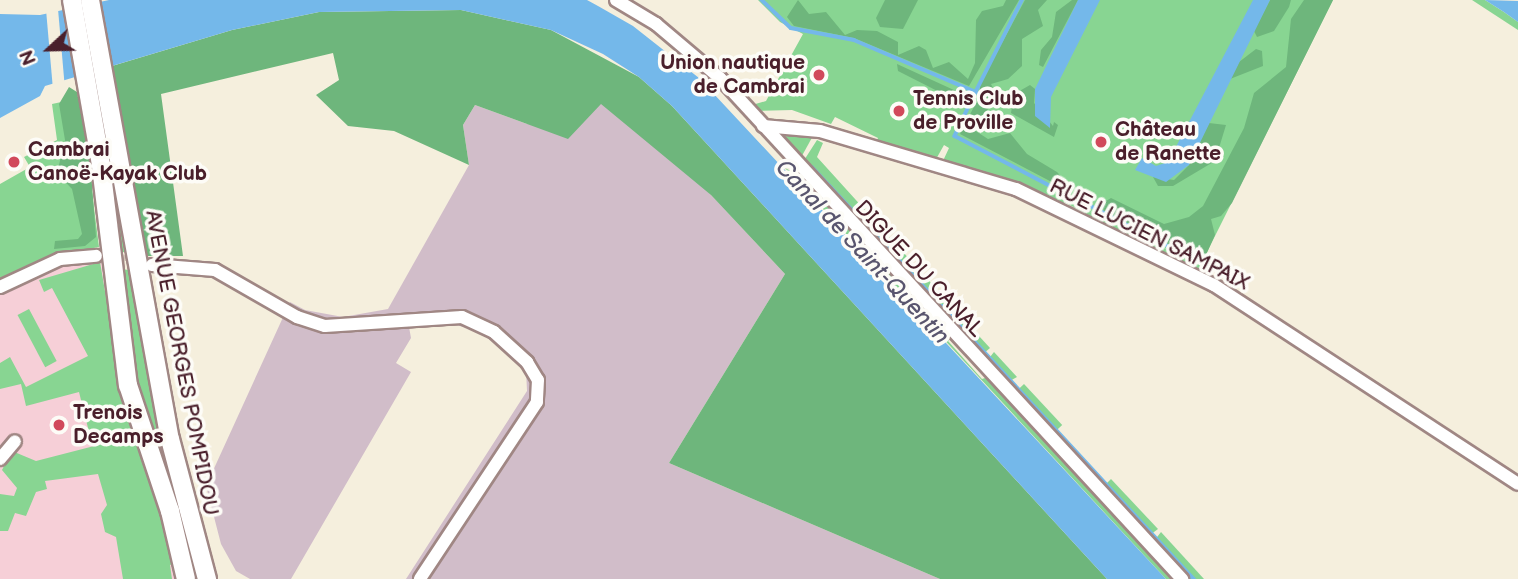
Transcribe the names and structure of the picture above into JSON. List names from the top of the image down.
{
  "streets": {
    "main road": ["AVENUE GEORGES POMPIDOU"],
    "street": ["RUE LUCIEN SAMPAIX", "DIGUE DU CANAL"]
  },
  "crossings": [
    ["RUE LUCIEN SAMPAIX", "DIGUE DU CANAL"]
  ],
  "water": ["Canal de Saint-Quentin"],
  "places": [
    "Union nautique de Cambrai",
    "Tennis Club de Proville",
    "Château de Ranette",
    "Cambrai Canoë-Kayak Club",
    "Trenois Decamps"
  ],
  "north": "left"
}
